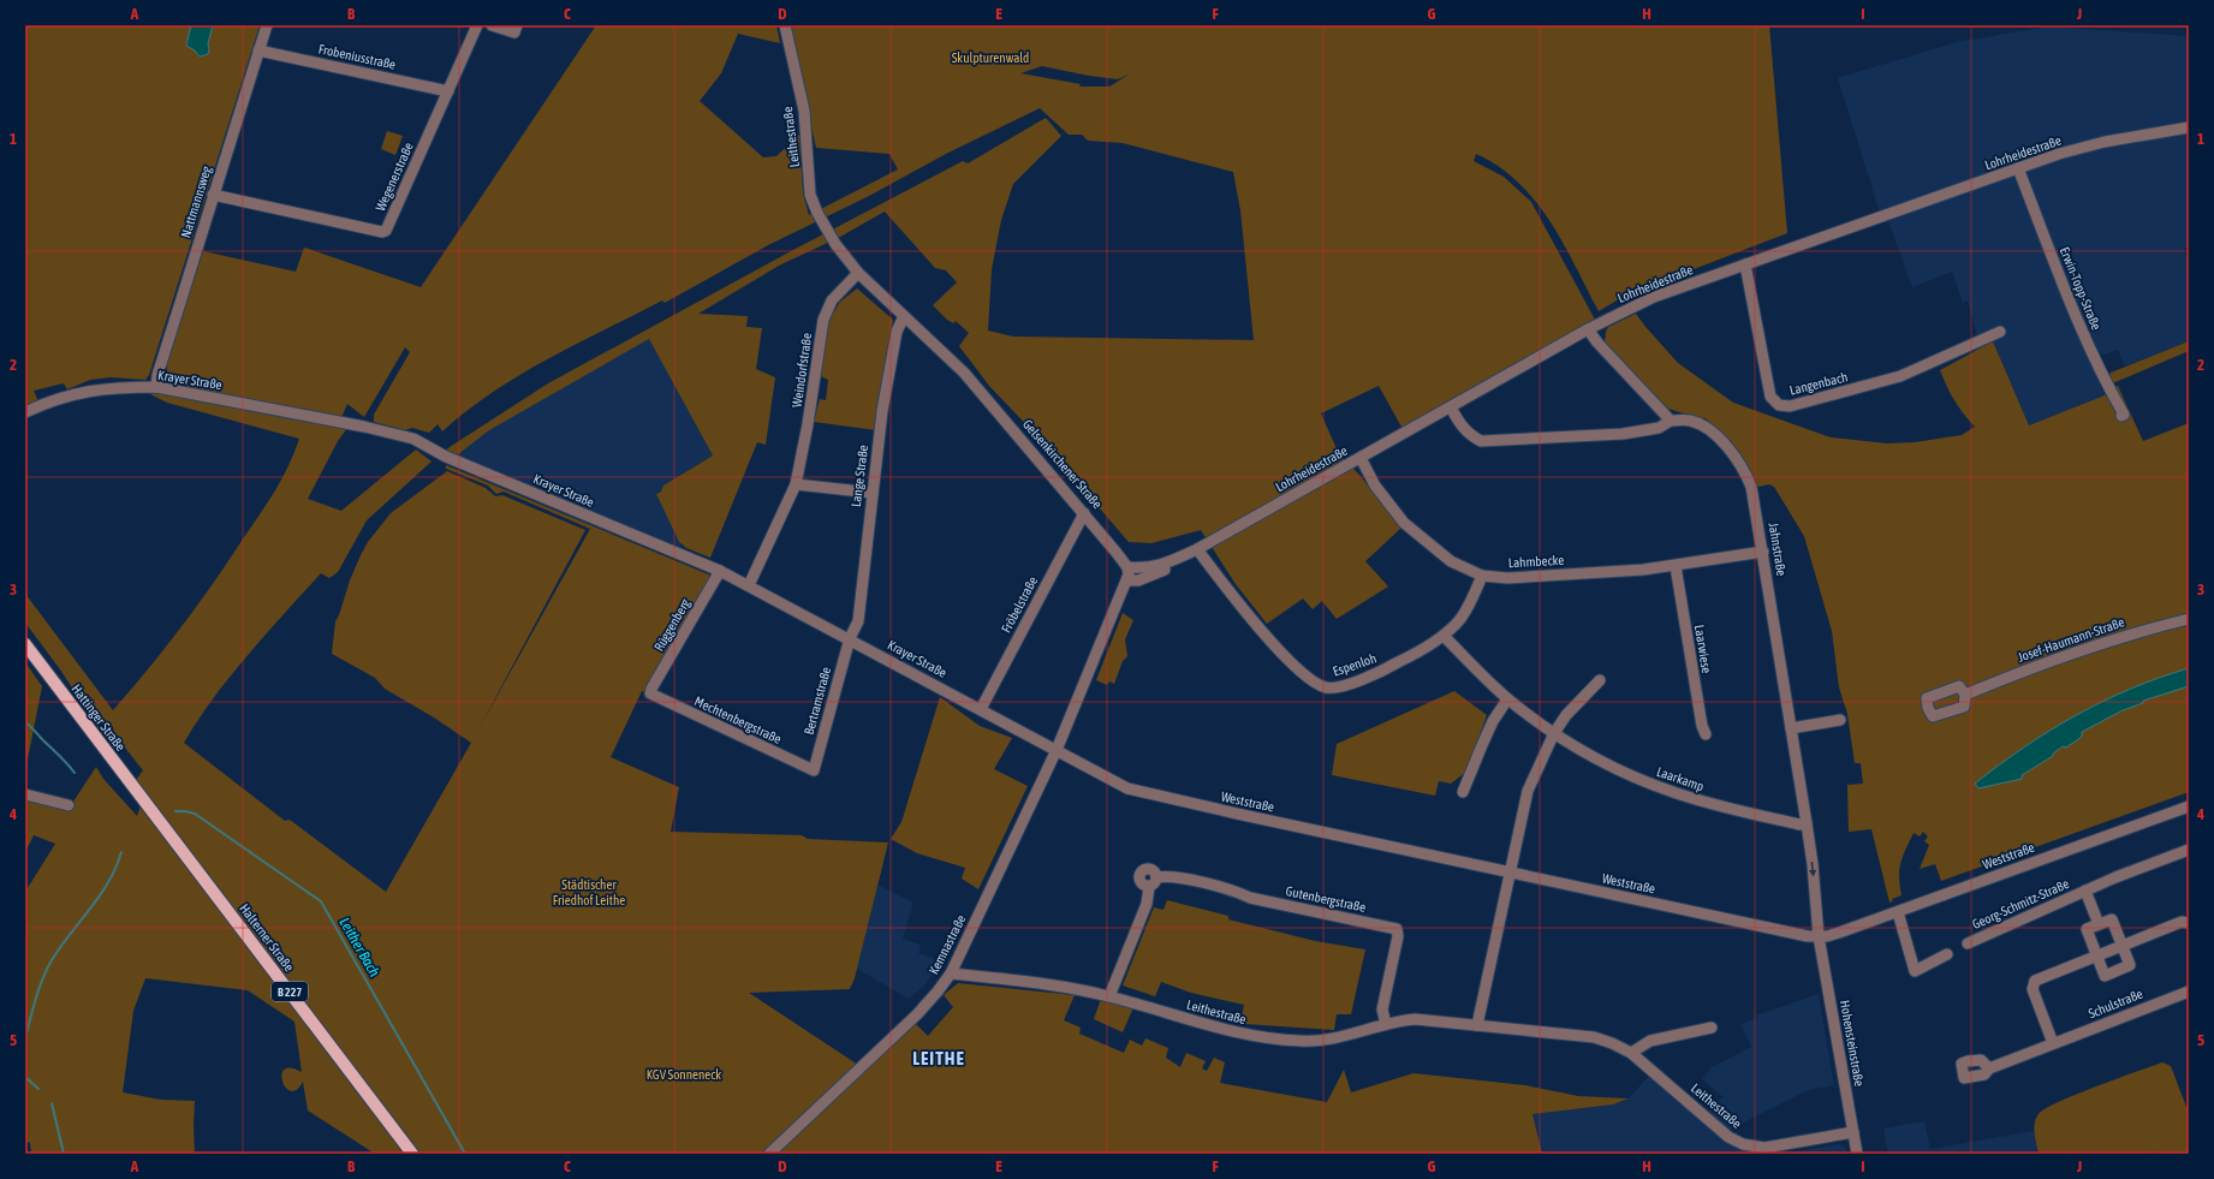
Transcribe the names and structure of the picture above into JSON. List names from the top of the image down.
{
  "streets": {
    "main road": ["Hattinger Straße", "Halterner Straße", "B 227"],
    "street": [
      "Frobeniusstraße",
      "Leithestraße",
      "Lohrheidestraße",
      "Wegenerstraße",
      "Nattmannsweg",
      "Erwin-Topp-Straße",
      "Weindorfstraße",
      "Krayer Straße",
      "Langenbach",
      "Gelsenkirchener Straße",
      "Lange Straße",
      "Jahnstraße",
      "Lahmbecke",
      "Fröbelstraße",
      "Rüggenberg",
      "Josef-Haumann-Straße",
      "Laarwiese",
      "Espenloh",
      "Bertramstraße",
      "Mechtenbergstraße",
      "Laarkamp",
      "Weststraße",
      "Gutenbergstraße",
      "Georg-Schmitz-Straße",
      "Kemnastraße",
      "Schulstraße",
      "Hohensteinstraße"
    ]
  },
  "crossings": [
    ["Frobeniusstraße", "Wegenerstraße"],
    ["Frobeniusstraße", "Nattmannsweg"],
    ["Leithestraße", "Gelsenkirchener Straße"],
    ["Leithestraße", "Gutenbergstraße"],
    ["Leithestraße", "Kemnastraße"],
    ["Leithestraße", "Hohensteinstraße"],
    ["Lohrheidestraße", "Erwin-Topp-Straße"],
    ["Lohrheidestraße", "Langenbach"],
    ["Lohrheidestraße", "Gelsenkirchener Straße"],
    ["Lohrheidestraße", "Jahnstraße"],
    ["Lohrheidestraße", "Lahmbecke"],
    ["Lohrheidestraße", "Espenloh"],
    ["Wegenerstraße", "Nattmannsweg"],
    ["Nattmannsweg", "Krayer Straße"],
    ["Weindorfstraße", "Krayer Straße"],
    ["Weindorfstraße", "Gelsenkirchener Straße"],
    ["Krayer Straße", "Lange Straße"],
    ["Krayer Straße", "Fröbelstraße"],
    ["Krayer Straße", "Rüggenberg"],
    ["Krayer Straße", "Bertramstraße"],
    ["Krayer Straße", "Weststraße"],
    ["Krayer Straße", "Kemnastraße"],
    ["Gelsenkirchener Straße", "Lange Straße"],
    ["Gelsenkirchener Straße", "Fröbelstraße"],
    ["Lange Straße", "Bertramstraße"],
    ["Jahnstraße", "Lahmbecke"],
    ["Jahnstraße", "Laarkamp"],
    ["Jahnstraße", "Weststraße"],
    ["Jahnstraße", "Hohensteinstraße"],
    ["Lahmbecke", "Laarwiese"],
    ["Lahmbecke", "Espenloh"],
    ["Rüggenberg", "Mechtenbergstraße"],
    ["Espenloh", "Laarkamp"],
    ["Bertramstraße", "Mechtenbergstraße"],
    ["Hattinger Straße", "Halterner Straße"],
    ["Weststraße", "Kemnastraße"],
    ["Weststraße", "Hohensteinstraße"]
  ],
  "districts": ["LEITHE"],
  "water": ["Leither Bach"],
  "parks": ["Skulpturenwald", "Städtischer Friedhof Leithe", "KGV Sonneneck"],
  "grid": {
    "columns": [
      "A",
      "B",
      "C",
      "D",
      "E",
      "F",
      "G",
      "H",
      "I",
      "J"
    ],
    "rows": [
      "1",
      "2",
      "3",
      "4",
      "5"
    ]
  }
}
